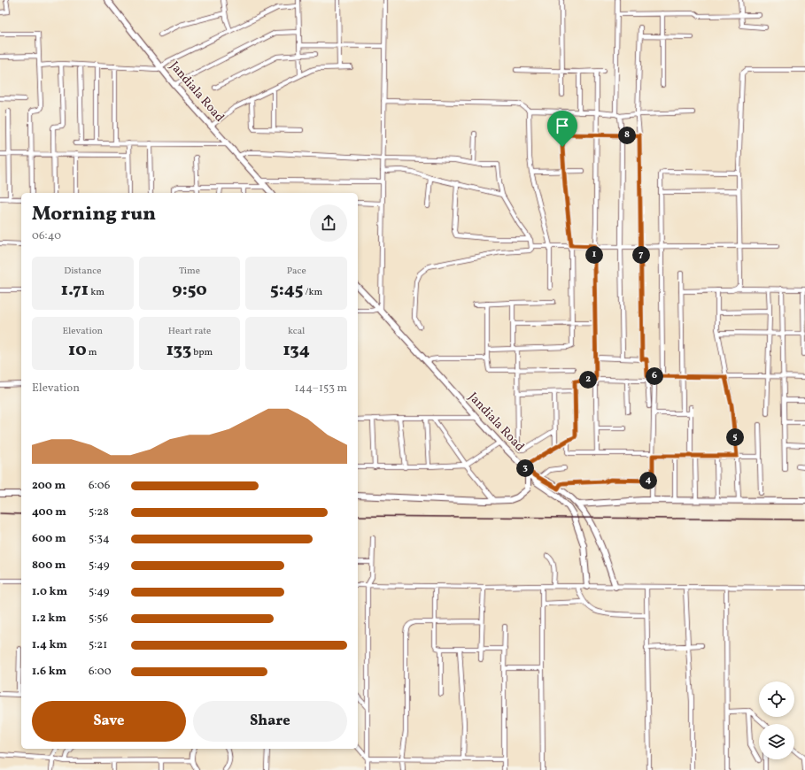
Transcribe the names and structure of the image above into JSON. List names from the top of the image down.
{
  "streets": {
    "street": ["Jandiala Road"]
  },
  "page": {
    "pins": [
      "8",
      "1",
      "7",
      "6",
      "2",
      "5",
      "3",
      "4"
    ],
    "heading": ["Morning run", "06:40"],
    "stats": [
      ["Distance", "1.71 km"],
      ["Time", "9:50"],
      ["Pace", "5:45 /km"],
      ["Elevation", "10 m"],
      ["Heart rate", "133 bpm"],
      ["kcal", "134"]
    ],
    "chart": ["Elevation", "144–153 m"],
    "list": [
      {
        "name": "200 m",
        "note": "6:06"
      },
      {
        "name": "400 m",
        "note": "5:28"
      },
      {
        "name": "600 m",
        "note": "5:34"
      },
      {
        "name": "800 m",
        "note": "5:49"
      },
      {
        "name": "1.0 km",
        "note": "5:49"
      },
      {
        "name": "1.2 km",
        "note": "5:56"
      },
      {
        "name": "1.4 km",
        "note": "5:21"
      },
      {
        "name": "1.6 km",
        "note": "6:00"
      }
    ],
    "buttons": ["Save", "Share"]
  }
}
